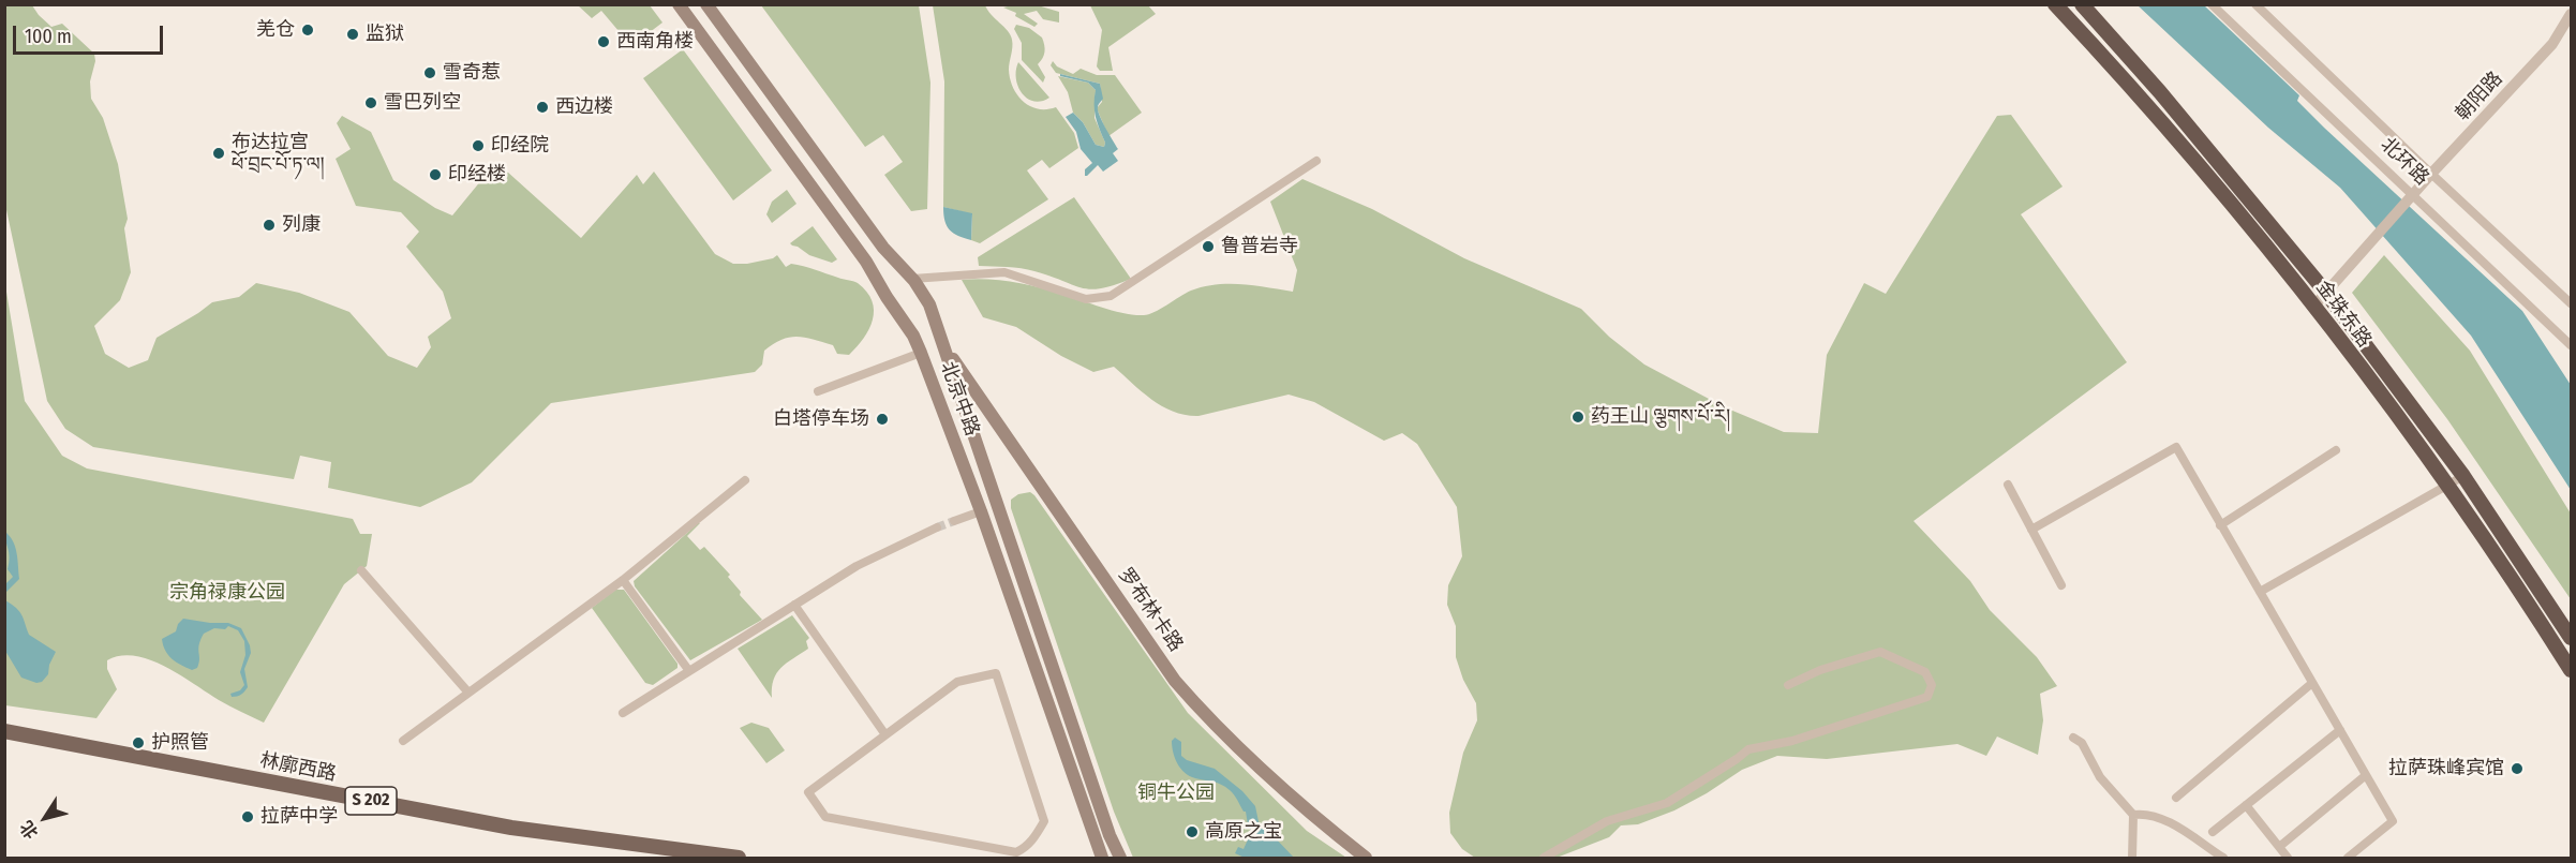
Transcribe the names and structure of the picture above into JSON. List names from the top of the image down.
{
  "streets": {
    "highway": ["金珠东路"],
    "main road": [
      "北京中路",
      "罗布林卡路",
      "林廓西路",
      "S 202"
    ],
    "street": ["朝阳路", "北环路"]
  },
  "crossings": [
    ["朝阳路", "北环路"],
    ["朝阳路", "金珠东路"],
    ["北京中路", "罗布林卡路"]
  ],
  "parks": ["宗角禄康公园", "铜牛公园"],
  "places": [
    "羌仓",
    "监狱",
    "西南角楼",
    "雪奇惹",
    "雪巴列空",
    "西边楼",
    "印经院",
    "布达拉宫 ཕོ་བྲང་པོ་ཏ་ལ།",
    "印经楼",
    "列康",
    "鲁普岩寺",
    "药王山 ལྕགས་པོ་རི།",
    "白塔停车场",
    "护照管",
    "拉萨珠峰宾馆",
    "拉萨中学",
    "高原之宝"
  ],
  "scale_bar": "100 m",
  "north": "bottom left"
}
